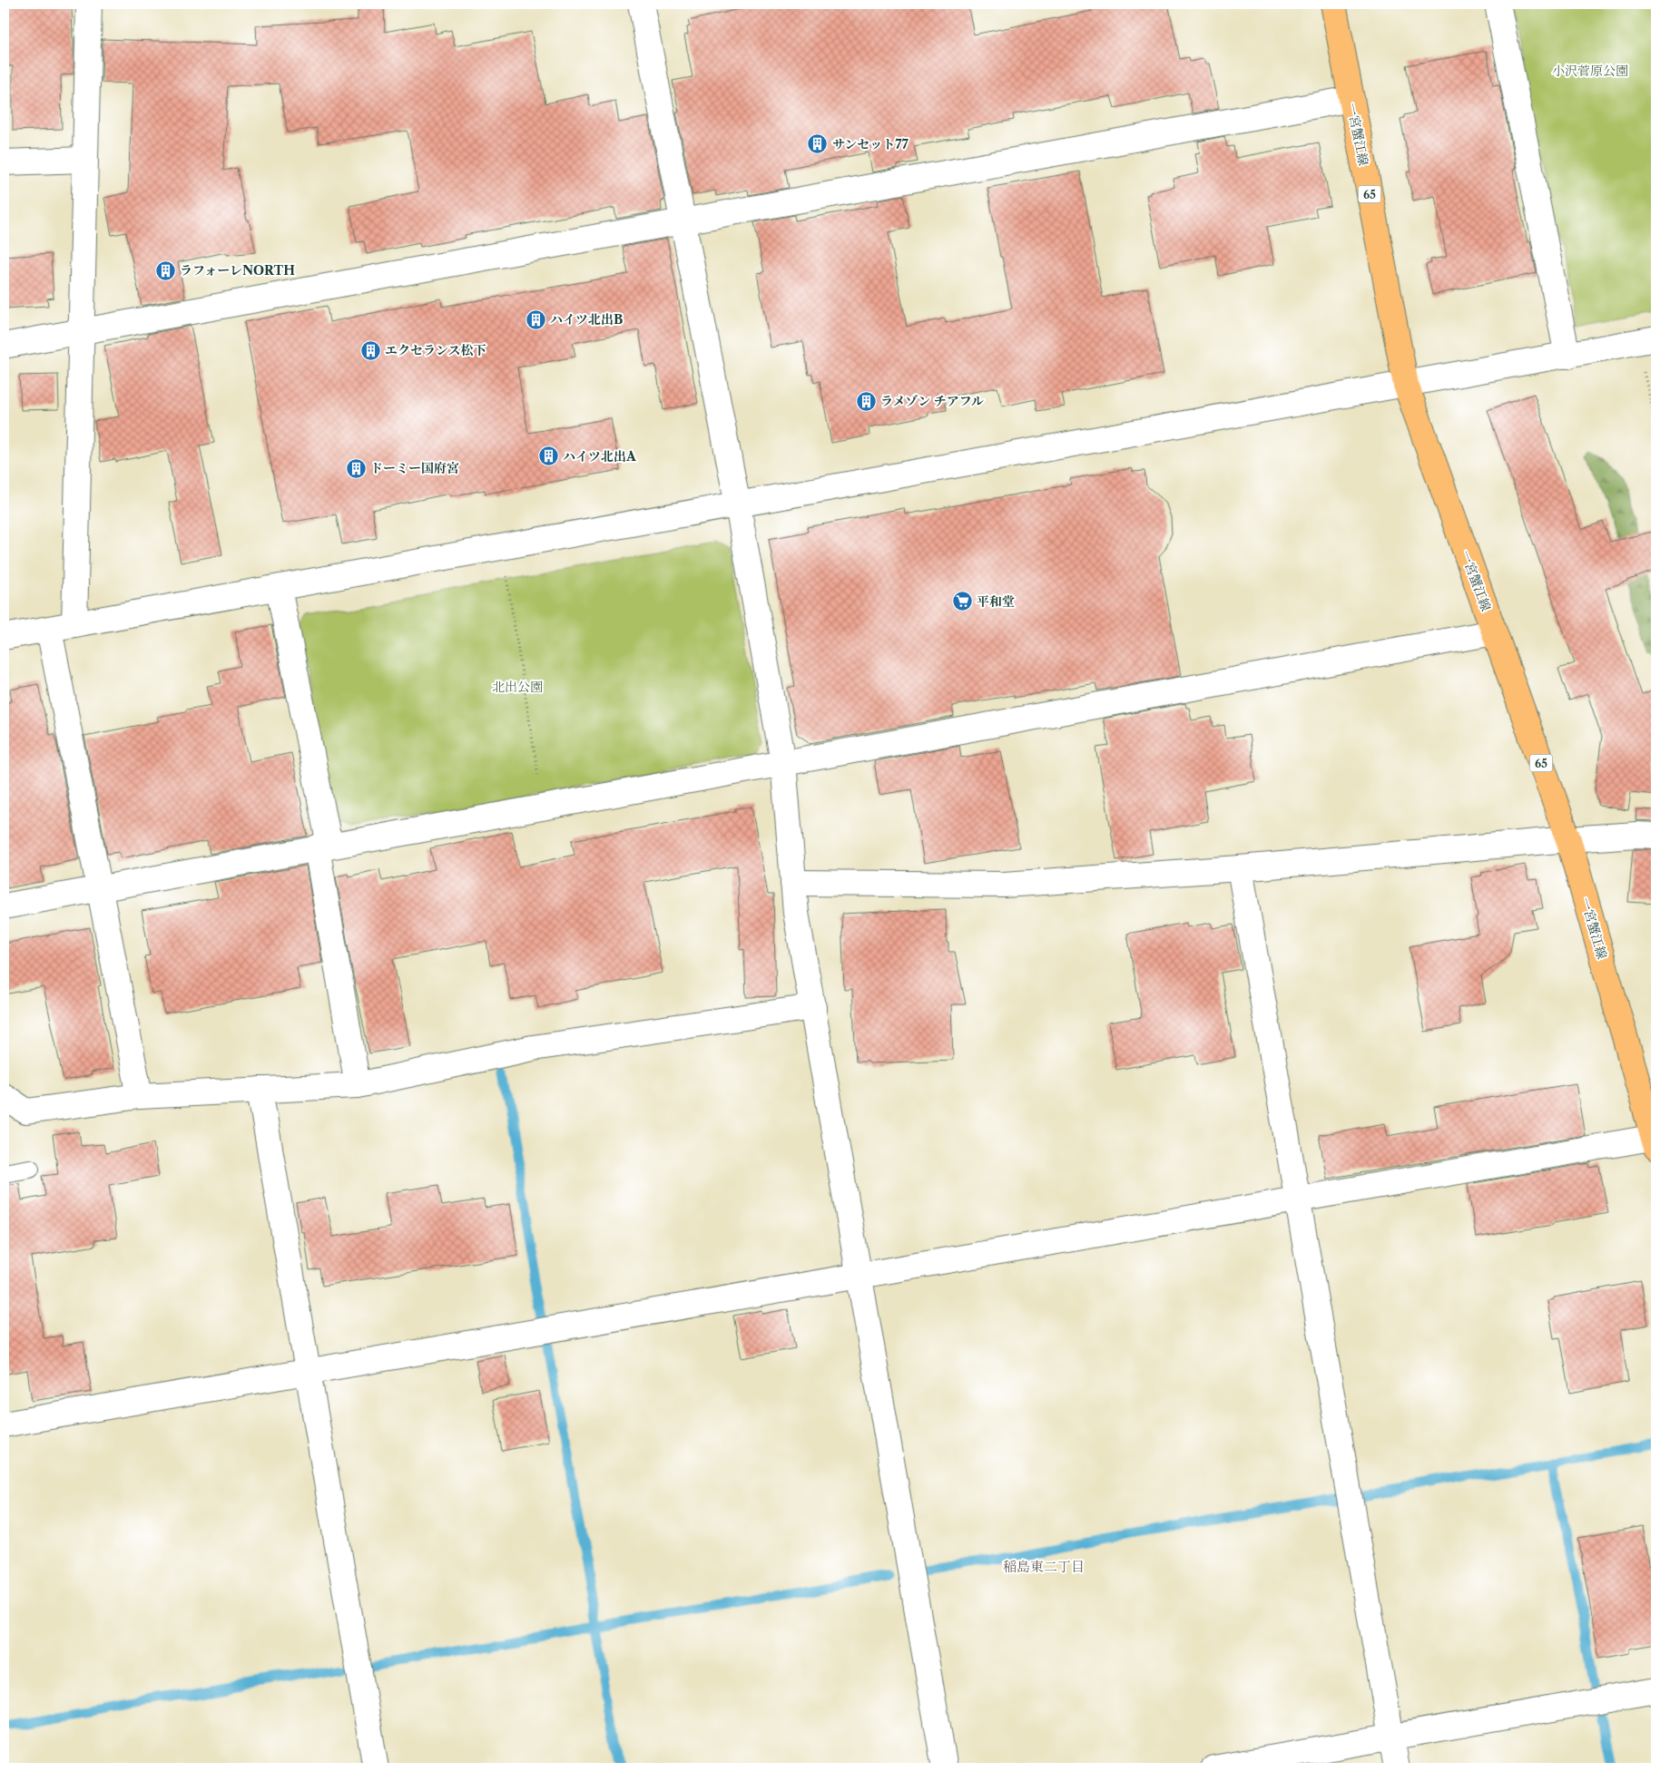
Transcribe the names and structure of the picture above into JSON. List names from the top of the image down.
{
  "streets": {
    "main road": ["一宮蟹江線", "65"]
  },
  "districts": ["稲島東二丁目"],
  "parks": ["小沢菅原公園", "北出公園"],
  "places": {
    "building": [
      "サンセット77",
      "ラフォーレNORTH",
      "ハイツ北出B",
      "エクセランス松下",
      "ラメゾン チアフル",
      "ハイツ北出A",
      "ドーミー国府宮"
    ],
    "supermarket": ["平和堂"]
  }
}
